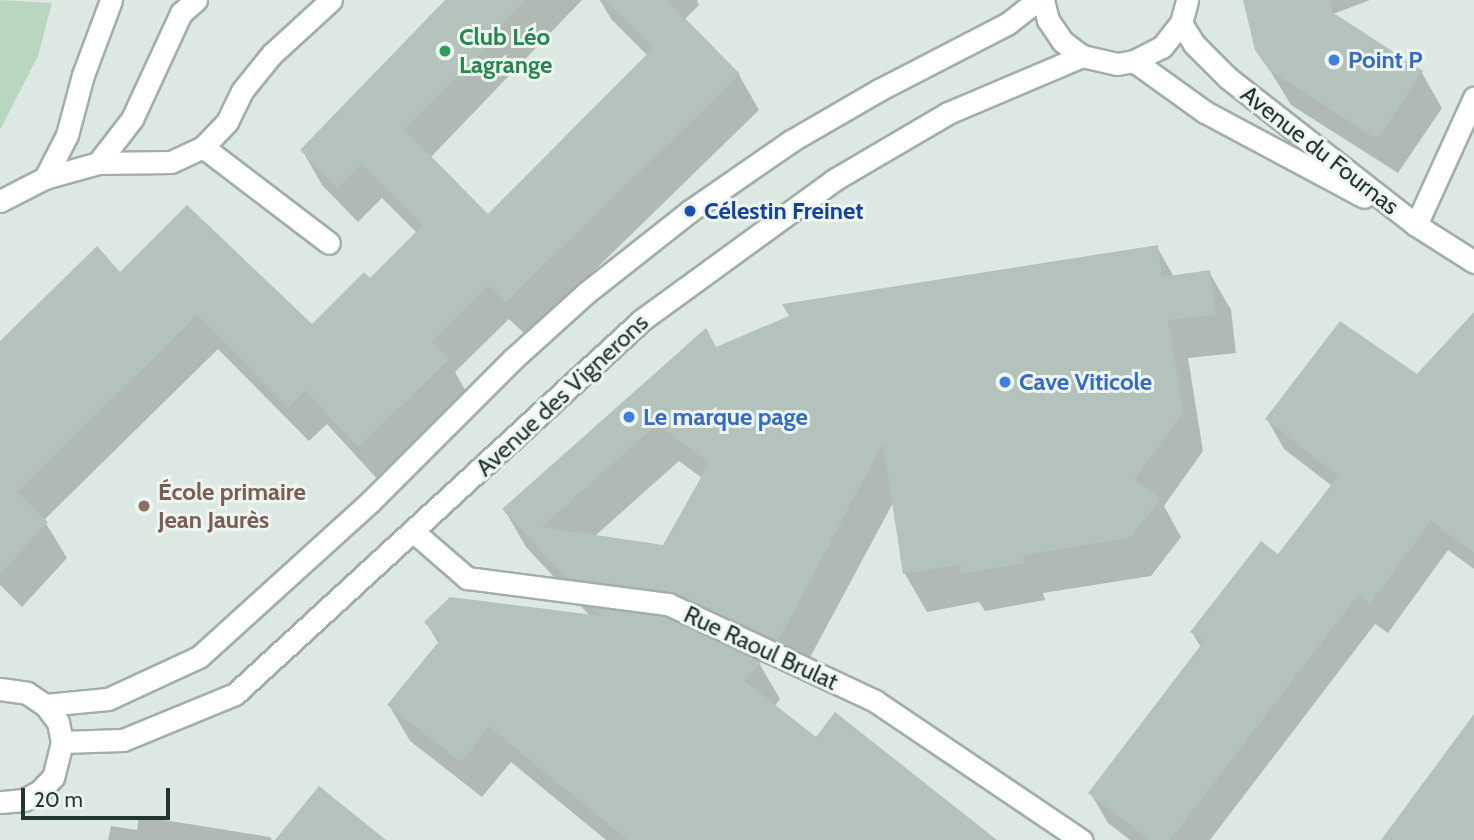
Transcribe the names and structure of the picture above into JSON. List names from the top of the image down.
{
  "streets": {
    "main road": ["Avenue du Fournas", "Avenue des Vignerons", "Rue Raoul Brulat"]
  },
  "crossings": [
    ["Avenue des Vignerons", "Rue Raoul Brulat"]
  ],
  "places": [
    "Club Léo Lagrange",
    "Point P",
    "Célestin Freinet",
    "Cave Viticole",
    "Le marque page",
    "École primaire Jean Jaurès"
  ],
  "scale_bar": "20 m"
}
